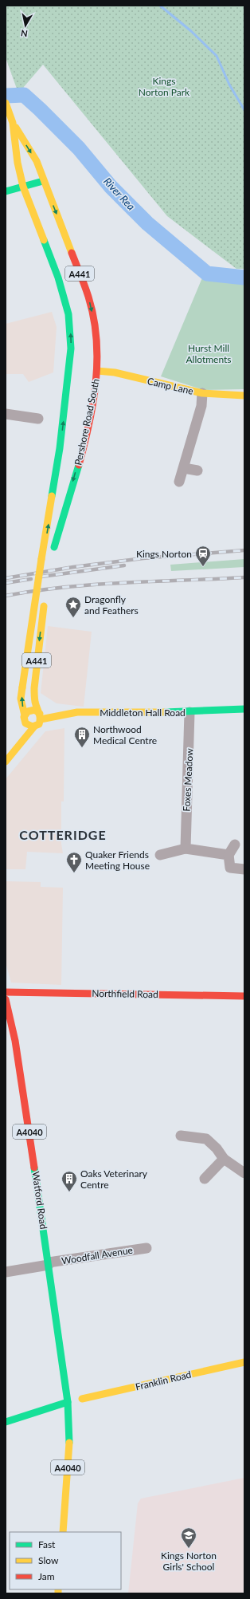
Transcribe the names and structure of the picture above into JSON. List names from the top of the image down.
{
  "streets": {
    "main road": [
      "A441",
      "Camp Lane",
      "Pershore Road South",
      "Middleton Hall Road",
      "Northfield Road",
      "A4040",
      "Watford Road",
      "Franklin Road"
    ],
    "street": ["Foxes Meadow", "Woodfall Avenue"]
  },
  "crossings": [
    ["A441", "Pershore Road South"],
    ["A441", "Middleton Hall Road"],
    ["Camp Lane", "Pershore Road South"],
    ["Pershore Road South", "Middleton Hall Road"],
    ["Middleton Hall Road", "Foxes Meadow"],
    ["A4040", "Watford Road"],
    ["Watford Road", "Woodfall Avenue"]
  ],
  "districts": ["COTTERIDGE"],
  "water": ["River Rea"],
  "parks": ["Kings Norton Park", "Hurst Mill Allotments"],
  "places": {
    "station": ["Kings Norton"],
    "place": ["Dragonfly and Feathers"],
    "building": ["Northwood Medical Centre", "Oaks Veterinary Centre"],
    "church": ["Quaker Friends Meeting House"],
    "school or university": ["Kings Norton Girls' School"]
  },
  "legend": ["Fast", "Slow", "Jam"],
  "north": "bottom"
}
